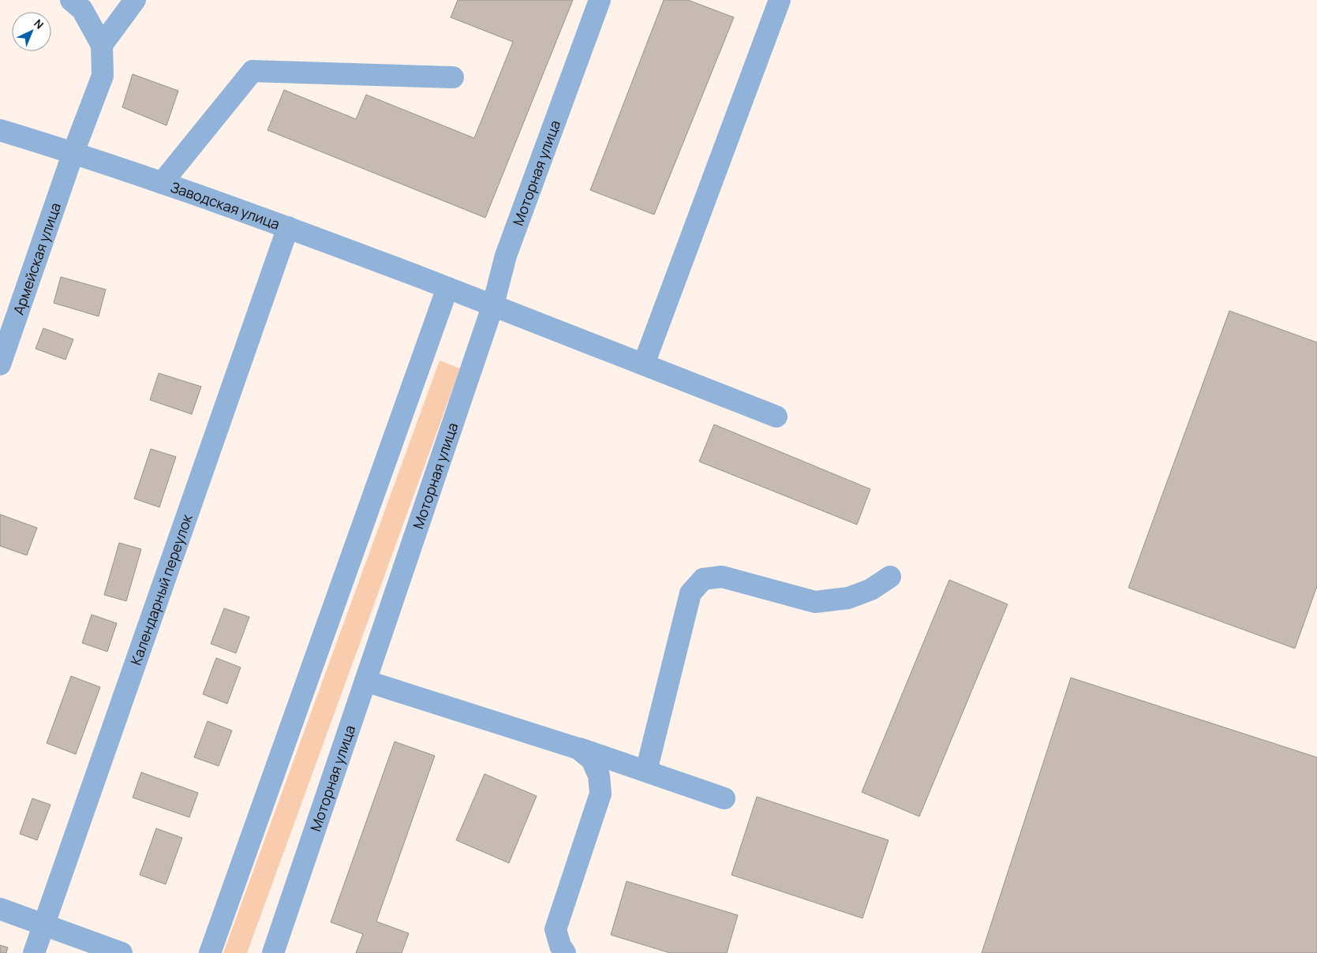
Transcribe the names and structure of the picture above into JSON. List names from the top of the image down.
{
  "streets": {
    "street": [
      "Моторная улица",
      "Заводская улица",
      "Армейская улица",
      "Календарный переулок"
    ]
  },
  "crossings": [
    ["Моторная улица", "Заводская улица"],
    ["Заводская улица", "Армейская улица"],
    ["Заводская улица", "Календарный переулок"]
  ],
  "north": "top right"
}
